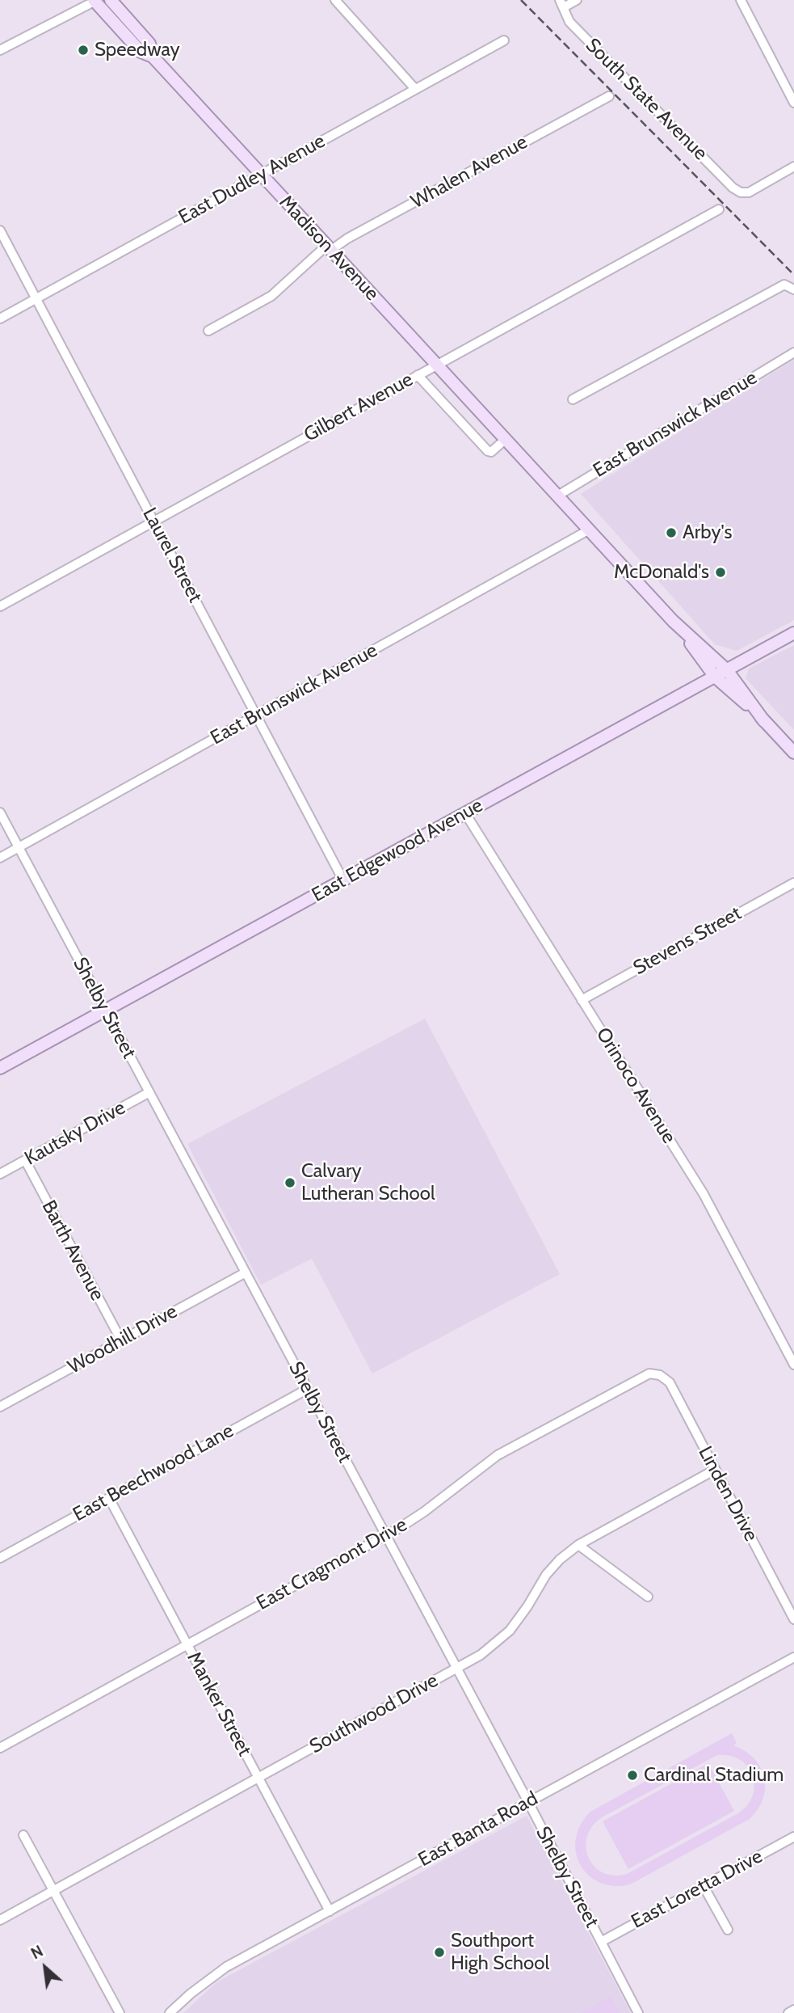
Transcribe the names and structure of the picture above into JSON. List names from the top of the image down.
{
  "streets": {
    "main road": ["Madison Avenue", "East Edgewood Avenue"],
    "street": [
      "South State Avenue",
      "Whalen Avenue",
      "East Dudley Avenue",
      "Gilbert Avenue",
      "East Brunswick Avenue",
      "Laurel Street",
      "Stevens Street",
      "Shelby Street",
      "Orinoco Avenue",
      "Kautsky Drive",
      "Barth Avenue",
      "Woodhill Drive",
      "East Beechwood Lane",
      "Linden Drive",
      "East Cragmont Drive",
      "Manker Street",
      "Southwood Drive",
      "East Banta Road",
      "East Loretta Drive"
    ]
  },
  "crossings": [
    ["Whalen Avenue", "Madison Avenue"],
    ["East Dudley Avenue", "Madison Avenue"],
    ["East Dudley Avenue", "Laurel Street"],
    ["Madison Avenue", "Gilbert Avenue"],
    ["Madison Avenue", "East Brunswick Avenue"],
    ["Madison Avenue", "East Edgewood Avenue"],
    ["Gilbert Avenue", "Laurel Street"],
    ["East Brunswick Avenue", "Laurel Street"],
    ["East Brunswick Avenue", "Shelby Street"],
    ["Laurel Street", "East Edgewood Avenue"],
    ["East Edgewood Avenue", "Shelby Street"],
    ["East Edgewood Avenue", "Orinoco Avenue"],
    ["Stevens Street", "Orinoco Avenue"],
    ["Shelby Street", "Kautsky Drive"],
    ["Shelby Street", "Woodhill Drive"],
    ["Shelby Street", "East Beechwood Lane"],
    ["Shelby Street", "East Cragmont Drive"],
    ["Shelby Street", "Southwood Drive"],
    ["Shelby Street", "East Banta Road"],
    ["Shelby Street", "East Loretta Drive"],
    ["Kautsky Drive", "Barth Avenue"],
    ["Barth Avenue", "Woodhill Drive"],
    ["East Beechwood Lane", "Manker Street"],
    ["Linden Drive", "East Cragmont Drive"],
    ["Linden Drive", "Southwood Drive"],
    ["East Cragmont Drive", "Manker Street"],
    ["Manker Street", "Southwood Drive"],
    ["Manker Street", "East Banta Road"]
  ],
  "places": [
    "Speedway",
    "Arby's",
    "McDonald's",
    "Calvary Lutheran School",
    "Cardinal Stadium",
    "Southport High School"
  ],
  "north": "top left"
}
